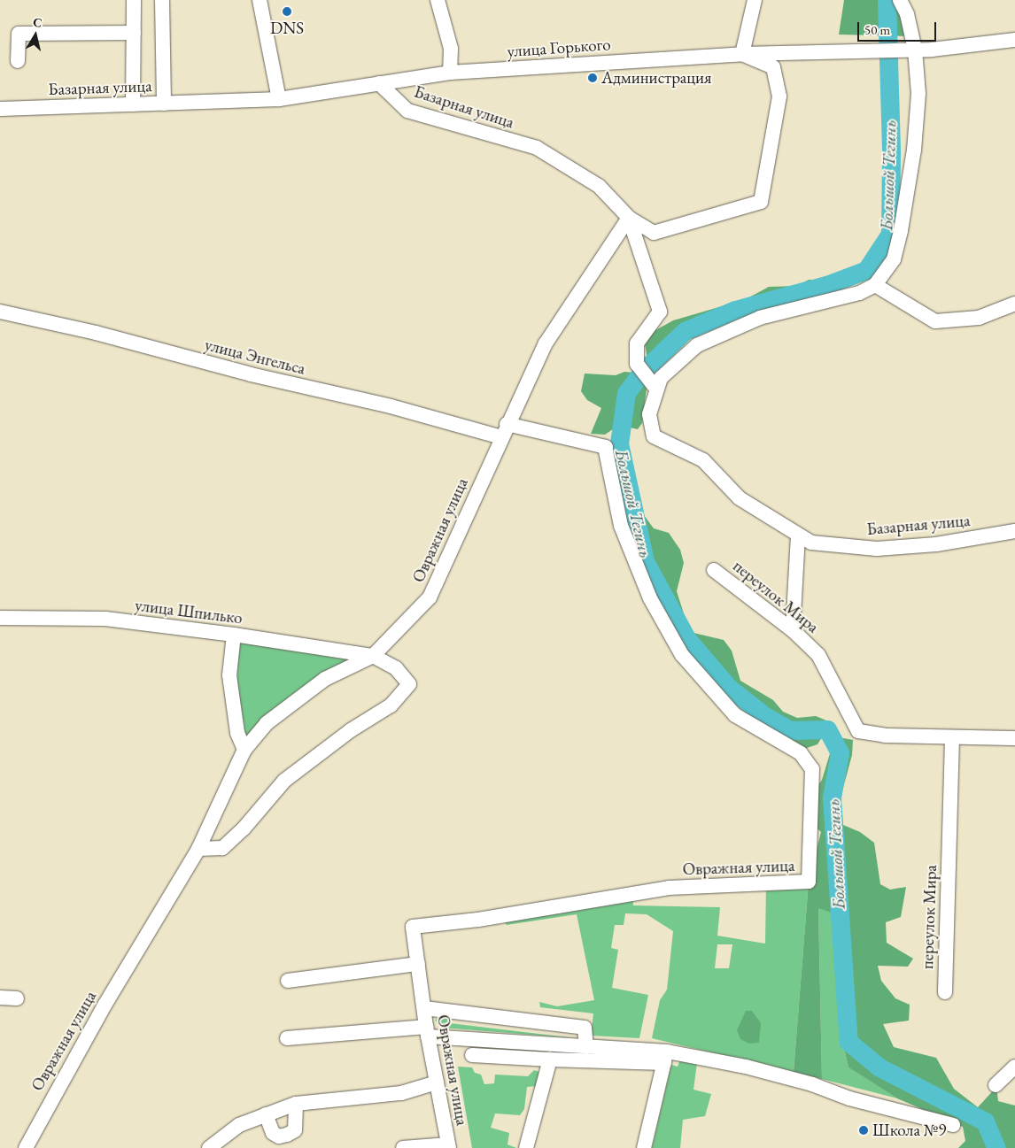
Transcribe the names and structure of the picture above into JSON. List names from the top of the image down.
{
  "streets": {
    "street": [
      "улица Горького",
      "Базарная улица",
      "улица Энгельса",
      "Овражная улица",
      "переулок Мира",
      "улица Шпилько"
    ]
  },
  "crossings": [
    ["улица Горького", "Базарная улица"],
    ["Базарная улица", "Овражная улица"],
    ["улица Энгельса", "Овражная улица"],
    ["Овражная улица", "улица Шпилько"]
  ],
  "water": ["Большой Тегинь"],
  "places": ["DNS", "Администрация", "Школа №9"],
  "scale_bar": "50 m",
  "north": "top"
}
